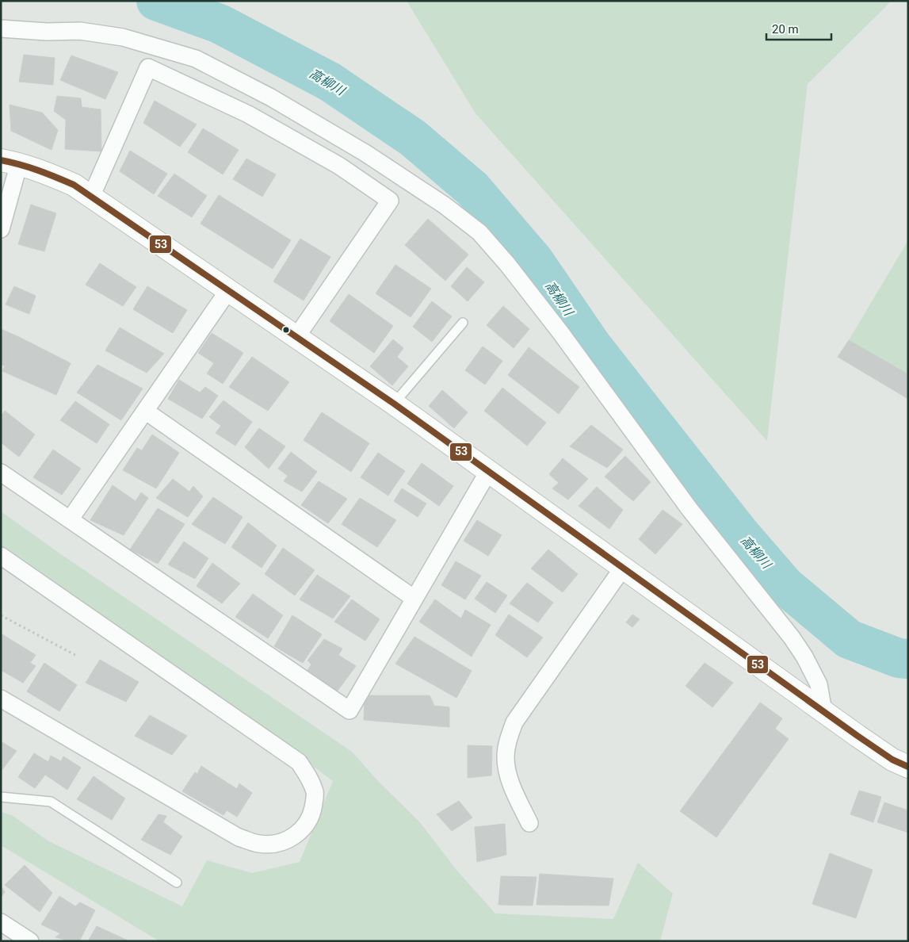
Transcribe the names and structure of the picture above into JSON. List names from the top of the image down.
{
  "water": ["高柳川"],
  "lines": ["transit line 53"],
  "scale_bar": "20 m"
}
